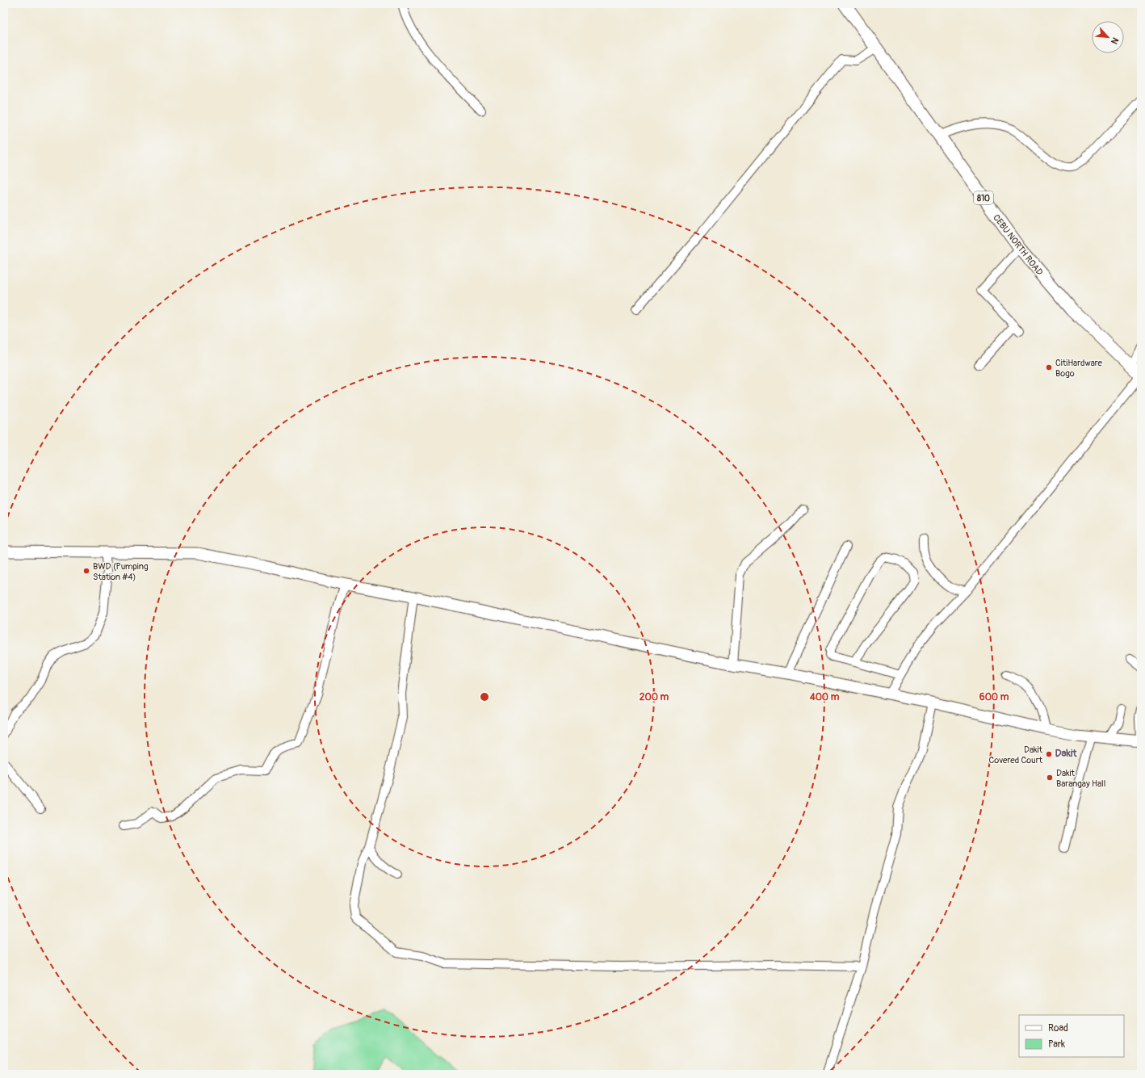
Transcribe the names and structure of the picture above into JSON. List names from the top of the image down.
{
  "streets": {
    "highway": ["810", "CEBU NORTH ROAD"]
  },
  "districts": ["Dakit"],
  "places": [
    "CitiHardware Bogo",
    "BWD (Pumping Station #4)",
    "Dakit Covered Court",
    "Dakit Barangay Hall"
  ],
  "legend": ["Road", "Park"],
  "north": "bottom right",
  "rings": ["200 m", "400 m", "600 m"]
}
